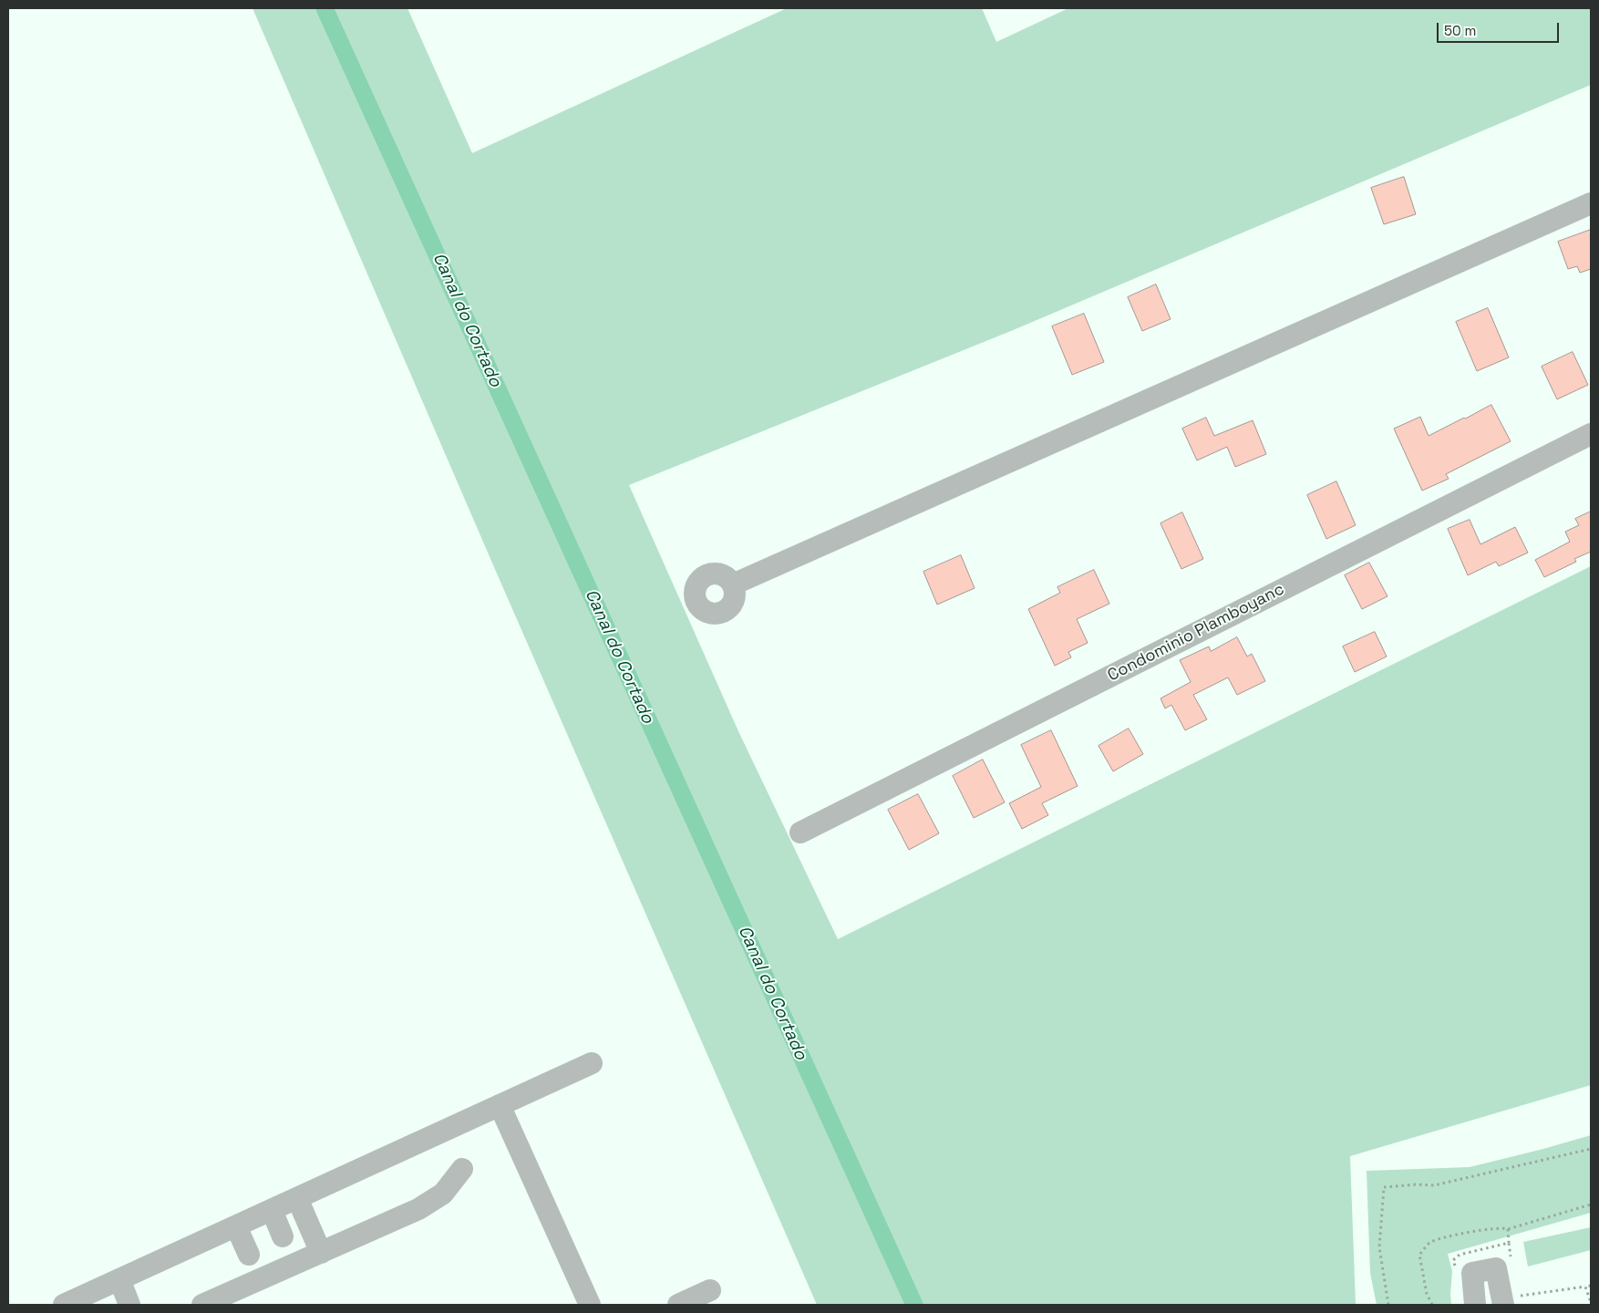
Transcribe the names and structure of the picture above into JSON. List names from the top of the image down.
{
  "streets": {
    "street": ["Condominio Plamboyanc"]
  },
  "water": ["Canal do Cortado"],
  "scale_bar": "50 m"
}
